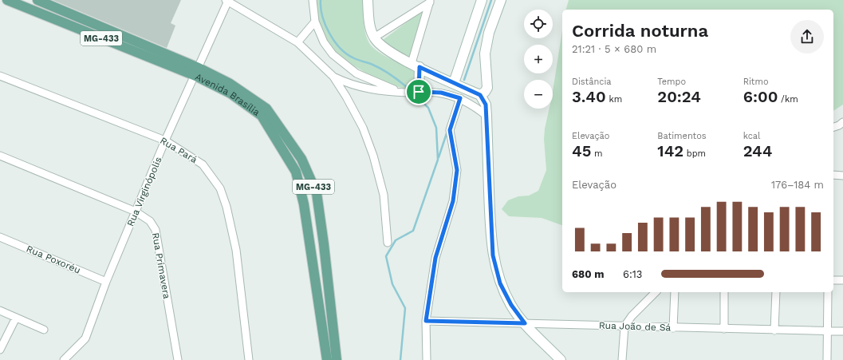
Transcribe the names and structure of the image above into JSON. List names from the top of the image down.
{
  "streets": {
    "main road": ["MG-433", "Avenida Brasília"],
    "street": [
      "Rua Pará",
      "Rua Virginópolis",
      "Rua Poxoréu",
      "Rua Primavera",
      "Rua João de Sá"
    ]
  },
  "crossings": [
    ["Avenida Brasília", "Rua Virginópolis"],
    ["Rua Pará", "Rua Virginópolis"],
    ["Rua Virginópolis", "Rua Poxoréu"],
    ["Rua Virginópolis", "Rua Primavera"]
  ],
  "page": {
    "map_buttons": ["+", "−"],
    "heading": ["Corrida noturna", "21:21 · 5 × 680 m"],
    "stats": [
      ["Distância", "3.40 km"],
      ["Tempo", "20:24"],
      ["Ritmo", "6:00 /km"],
      ["Elevação", "45 m"],
      ["Batimentos", "142 bpm"],
      ["kcal", "244"]
    ],
    "chart": ["Elevação", "176–184 m"],
    "list": [
      {
        "name": "680 m",
        "note": "6:13"
      }
    ]
  }
}
